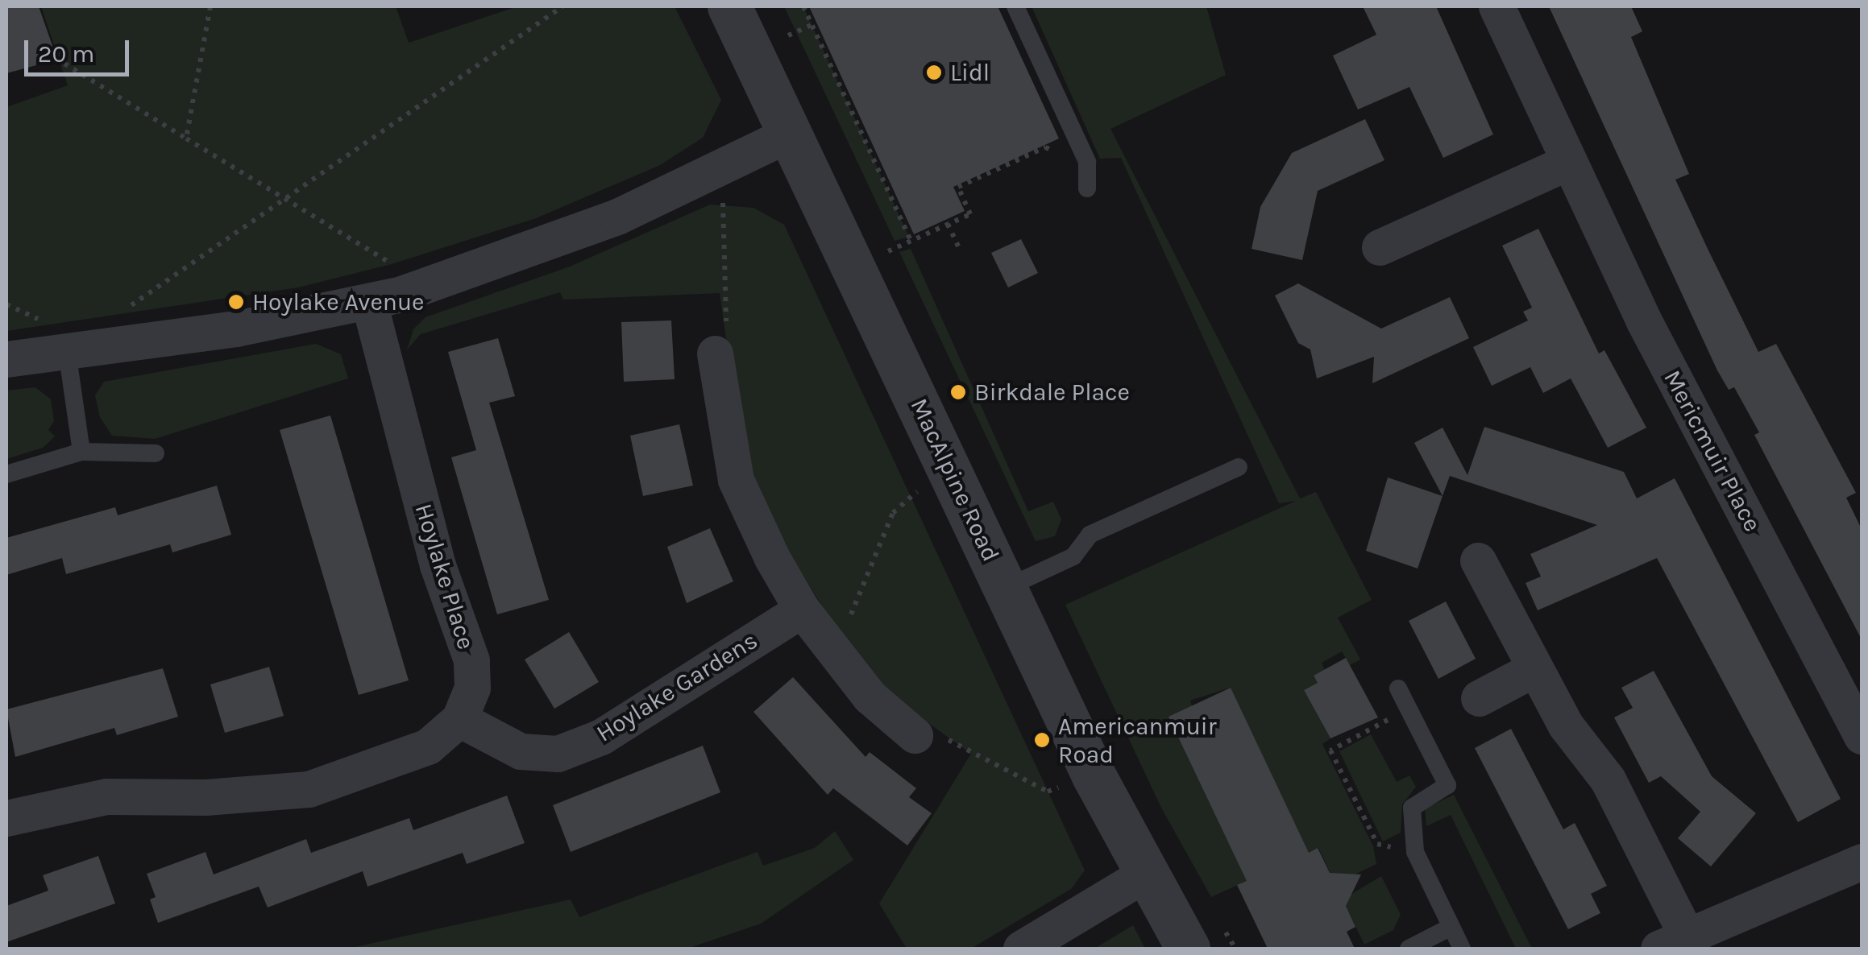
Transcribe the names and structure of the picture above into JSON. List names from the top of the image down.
{
  "streets": {
    "street": [
      "Mericmuir Place",
      "MacAlpine Road",
      "Hoylake Place",
      "Hoylake Gardens"
    ]
  },
  "crossings": [
    ["Hoylake Place", "Hoylake Gardens"]
  ],
  "places": [
    "Lidl",
    "Hoylake Avenue",
    "Birkdale Place",
    "Americanmuir Road"
  ],
  "scale_bar": "20 m"
}
